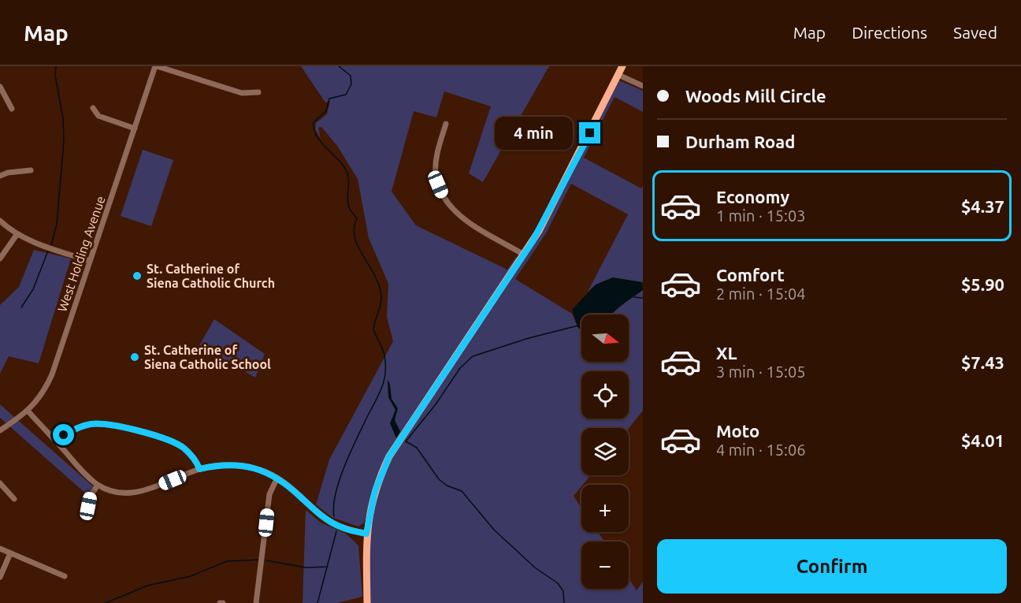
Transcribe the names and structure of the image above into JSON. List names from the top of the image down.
{
  "streets": {
    "street": ["West Holding Avenue"]
  },
  "places": ["St. Catherine of Siena Catholic Church", "St. Catherine of Siena Catholic School"],
  "north": "right",
  "page": {
    "header": "Map",
    "nav": ["Map", "Directions", "Saved"],
    "banner": ["Woods Mill Circle", "Durham Road"],
    "bubble": "4 min",
    "list": [
      {
        "name": "Economy",
        "note": "1 min · 15:03",
        "value": "$4.37"
      },
      {
        "name": "Comfort",
        "note": "2 min · 15:04",
        "value": "$5.90"
      },
      {
        "name": "XL",
        "note": "3 min · 15:05",
        "value": "$7.43"
      },
      {
        "name": "Moto",
        "note": "4 min · 15:06",
        "value": "$4.01"
      }
    ],
    "map_buttons": ["+", "−"],
    "buttons": "Confirm"
  }
}
